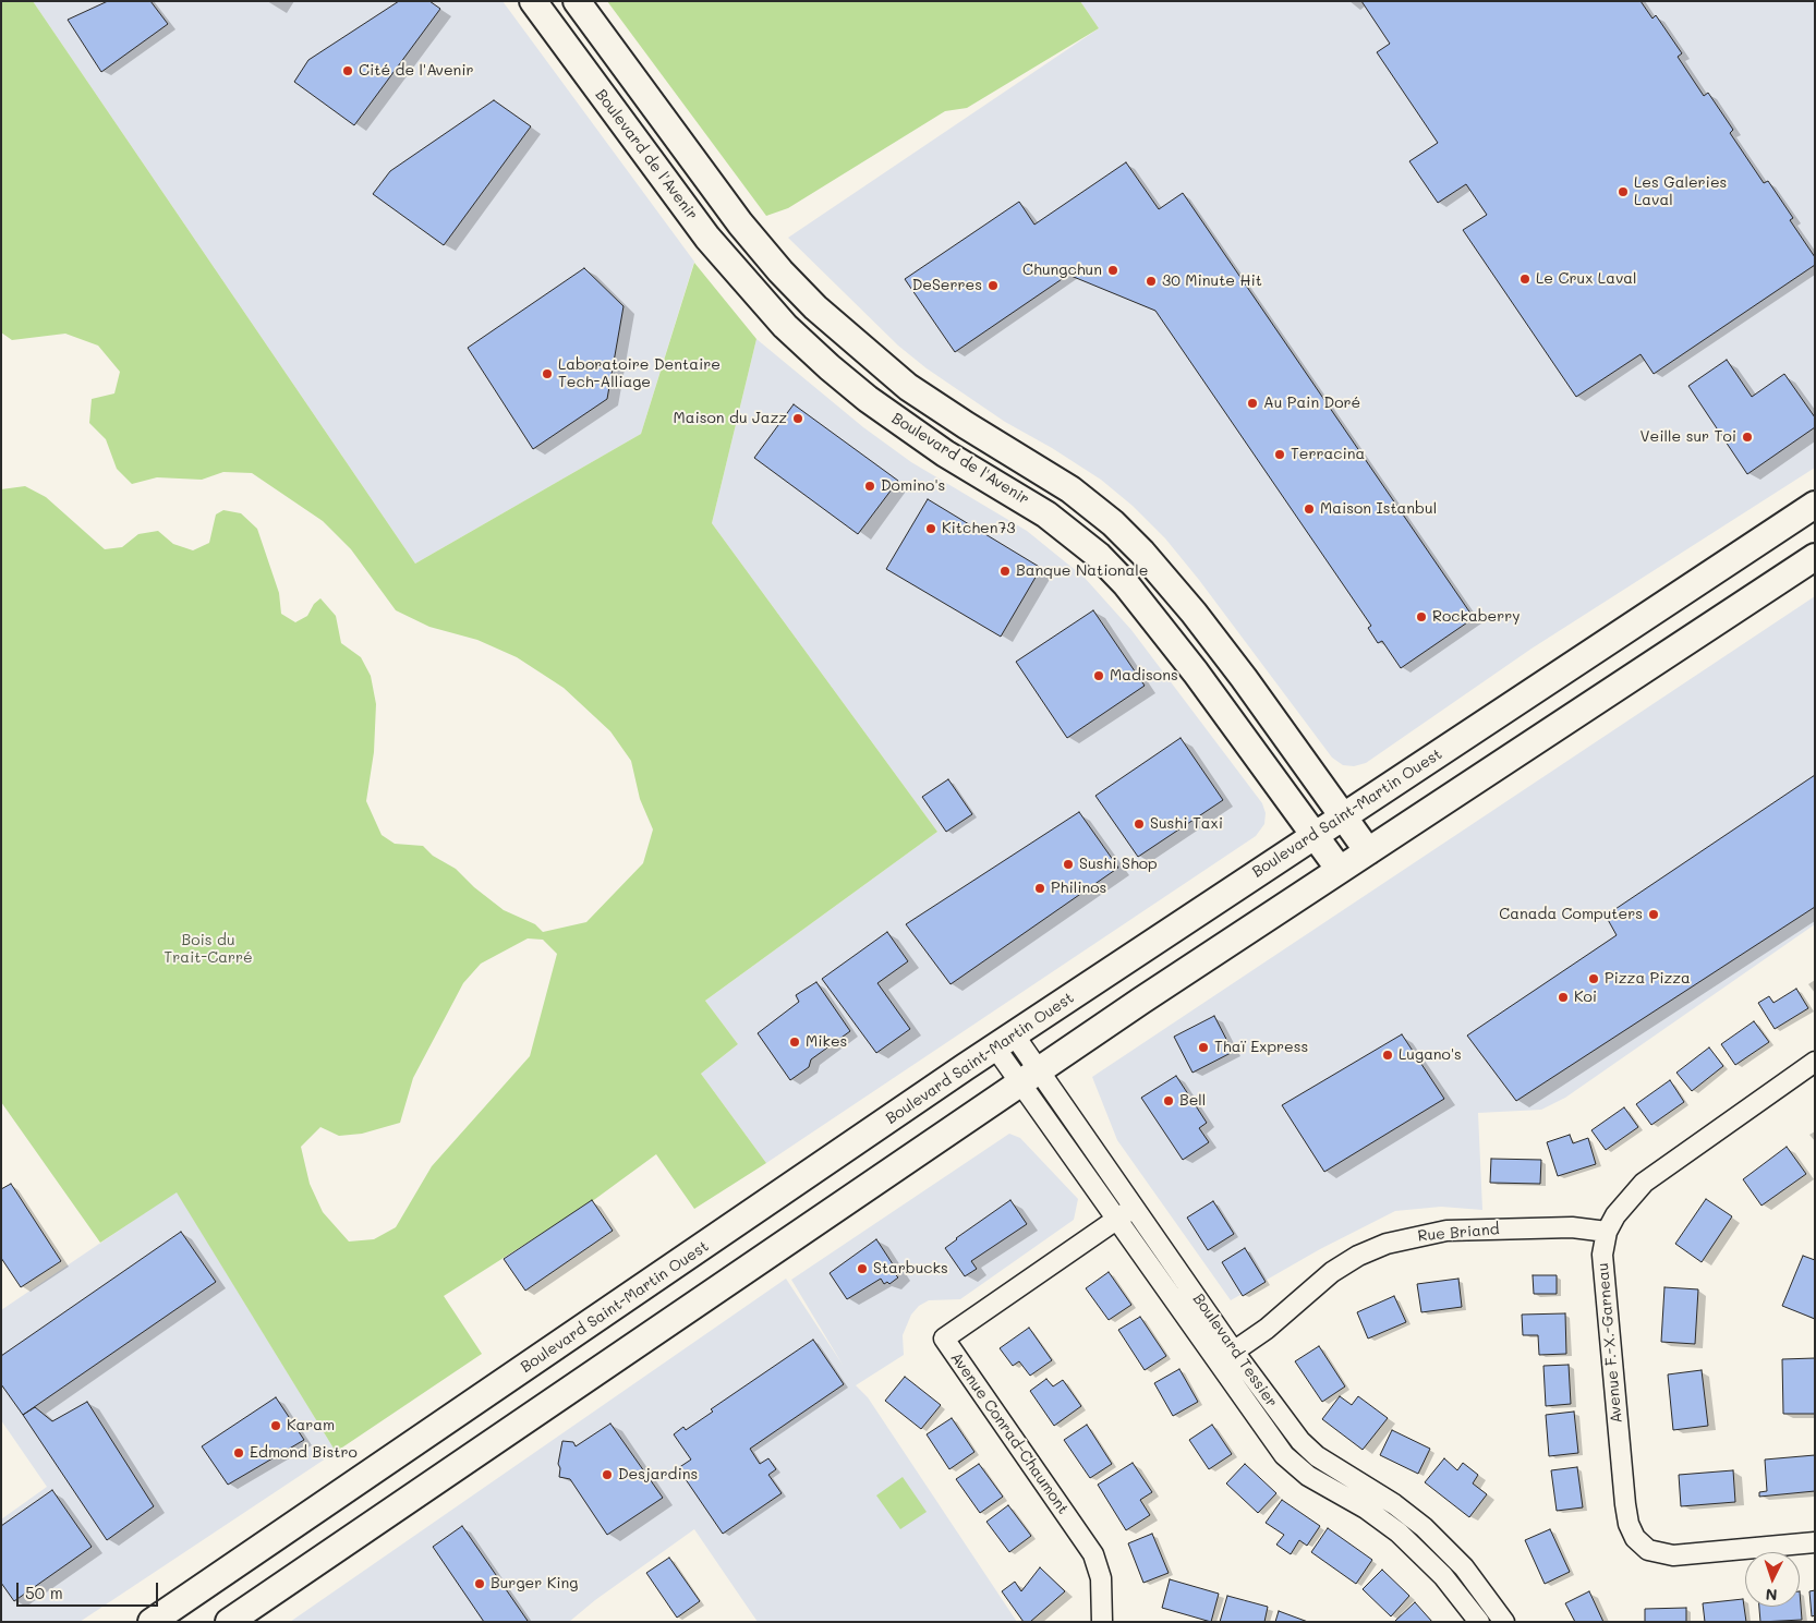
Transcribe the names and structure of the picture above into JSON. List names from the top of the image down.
{
  "streets": {
    "main road": ["Boulevard de l'Avenir", "Boulevard Saint-Martin Ouest"],
    "street": [
      "Rue Briand",
      "Avenue F.-X.-Garneau",
      "Boulevard Tessier",
      "Avenue Conrad-Chaumont"
    ]
  },
  "crossings": [
    ["Boulevard de l'Avenir", "Boulevard Saint-Martin Ouest"],
    ["Boulevard Saint-Martin Ouest", "Boulevard Tessier"],
    ["Rue Briand", "Avenue F.-X.-Garneau"],
    ["Rue Briand", "Boulevard Tessier"],
    ["Boulevard Tessier", "Avenue Conrad-Chaumont"]
  ],
  "parks": ["Bois du Trait-Carré"],
  "places": [
    "Cité de l'Avenir",
    "Les Galeries Laval",
    "Chungchun",
    "Le Crux Laval",
    "30 Minute Hit",
    "DeSerres",
    "Laboratoire Dentaire Tech-Alliage",
    "Au Pain Doré",
    "Maison du Jazz",
    "Veille sur Toi",
    "Terracina",
    "Domino's",
    "Maison Istanbul",
    "Kitchen73",
    "Banque Nationale",
    "Rockaberry",
    "Madisons",
    "Sushi Taxi",
    "Sushi Shop",
    "Philinos",
    "Canada Computers",
    "Pizza Pizza",
    "Koi",
    "Mikes",
    "Thaï Express",
    "Lugano's",
    "Bell",
    "Starbucks",
    "Karam",
    "Edmond Bistro",
    "Desjardins",
    "Burger King"
  ],
  "scale_bar": "50 m",
  "north": "bottom"
}
